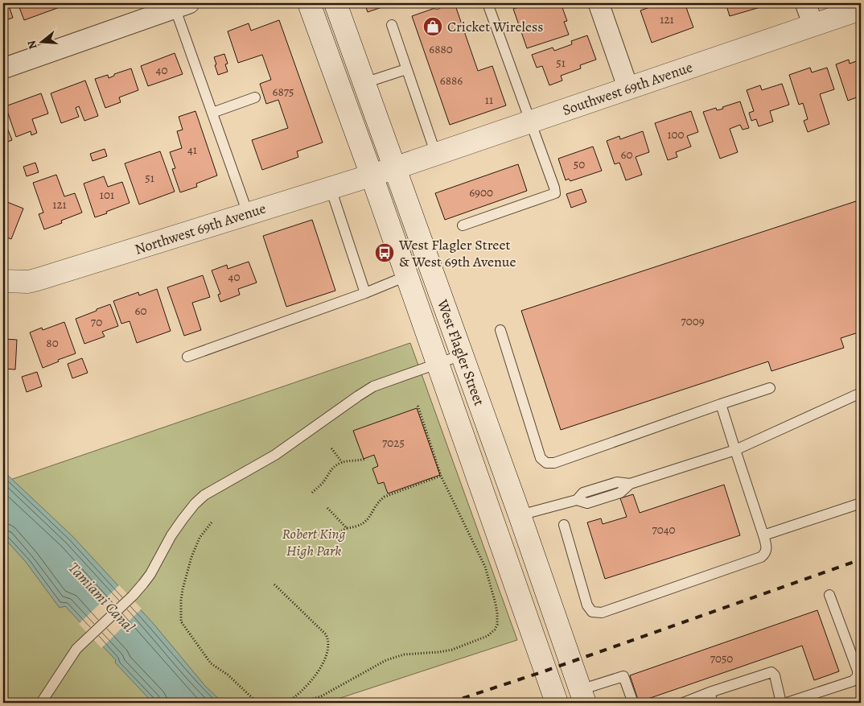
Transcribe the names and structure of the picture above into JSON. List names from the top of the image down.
{
  "streets": {
    "main road": ["Southwest 69th Avenue", "Northwest 69th Avenue", "West Flagler Street"]
  },
  "crossings": [
    ["Southwest 69th Avenue", "Northwest 69th Avenue"],
    ["Southwest 69th Avenue", "West Flagler Street"],
    ["Northwest 69th Avenue", "West Flagler Street"]
  ],
  "water": ["Tamiami Canal"],
  "parks": ["Robert King High Park"],
  "places": {
    "shop": ["Cricket Wireless"],
    "bus stop": ["West Flagler Street & West 69th Avenue"]
  },
  "house_numbers": [
    "121",
    "6880",
    "51",
    "40",
    "6886",
    "6875",
    "11",
    "100",
    "41",
    "60",
    "50",
    "51",
    "6900",
    "101",
    "121",
    "40",
    "60",
    "7009",
    "70",
    "80",
    "7025",
    "7040",
    "7050"
  ],
  "north": "left"
}
